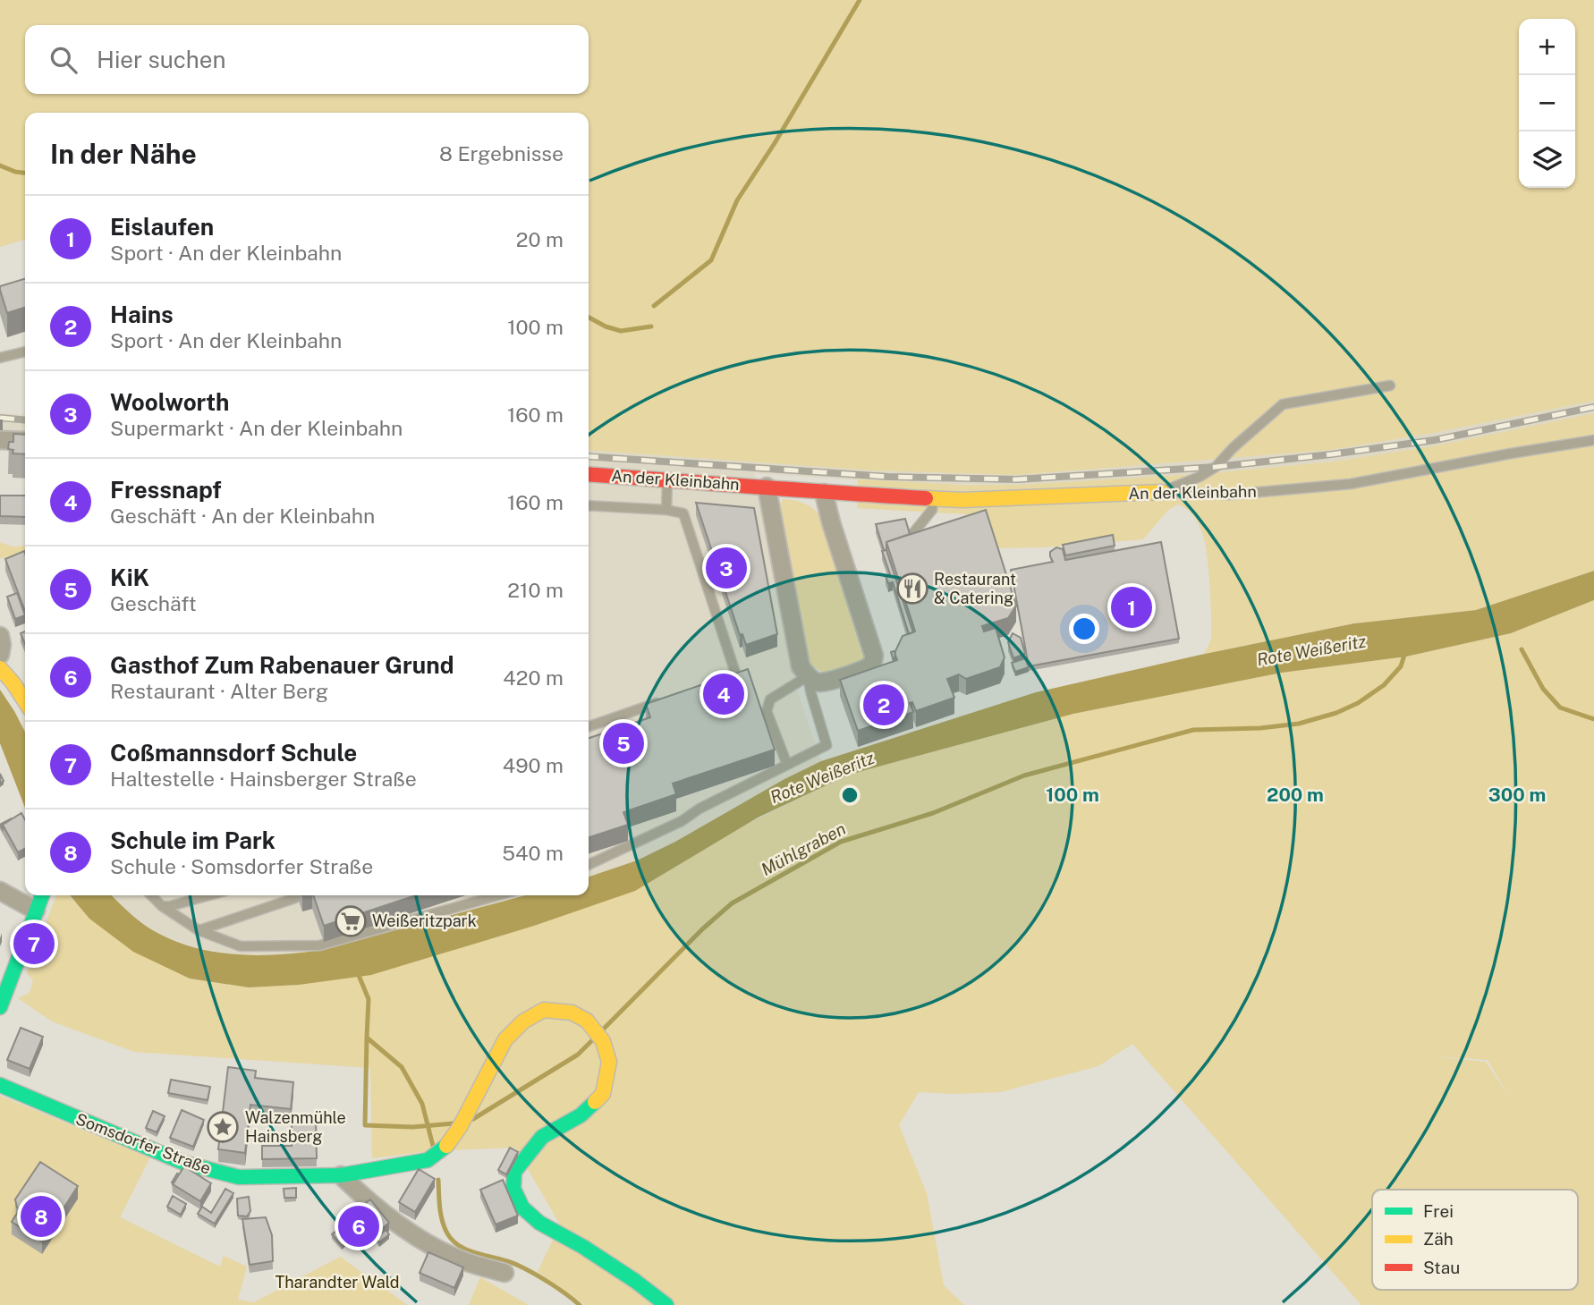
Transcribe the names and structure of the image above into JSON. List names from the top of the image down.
{
  "streets": {
    "street": ["An der Kleinbahn", "Somsdorfer Straße"]
  },
  "water": ["Rote Weißeritz", "Mühlgraben"],
  "parks": ["Tharandter Wald"],
  "places": {
    "restaurant": ["Restaurant & Catering"],
    "supermarket": ["Weißeritzpark"],
    "place": ["Walzenmühle Hainsberg"]
  },
  "legend": ["Frei", "Zäh", "Stau"],
  "page": {
    "map_buttons": ["+", "−"],
    "search": "Hier suchen",
    "heading": ["In der Nähe", "8 Ergebnisse"],
    "list": [
      {
        "mark": "1",
        "name": "Eislaufen",
        "note": "Sport · An der Kleinbahn",
        "value": "20 m"
      },
      {
        "mark": "2",
        "name": "Hains",
        "note": "Sport · An der Kleinbahn",
        "value": "100 m"
      },
      {
        "mark": "3",
        "name": "Woolworth",
        "note": "Supermarkt · An der Kleinbahn",
        "value": "160 m"
      },
      {
        "mark": "4",
        "name": "Fressnapf",
        "note": "Geschäft · An der Kleinbahn",
        "value": "160 m"
      },
      {
        "mark": "5",
        "name": "KiK",
        "note": "Geschäft",
        "value": "210 m"
      },
      {
        "mark": "6",
        "name": "Gasthof Zum Rabenauer Grund",
        "note": "Restaurant · Alter Berg",
        "value": "420 m"
      },
      {
        "mark": "7",
        "name": "Coßmannsdorf Schule",
        "note": "Haltestelle · Hainsberger Straße",
        "value": "490 m"
      },
      {
        "mark": "8",
        "name": "Schule im Park",
        "note": "Schule · Somsdorfer Straße",
        "value": "540 m"
      }
    ],
    "pins": [
      "3",
      "1",
      "4",
      "2",
      "5",
      "7",
      "8",
      "6"
    ]
  },
  "rings": ["100 m", "200 m", "300 m"]
}
